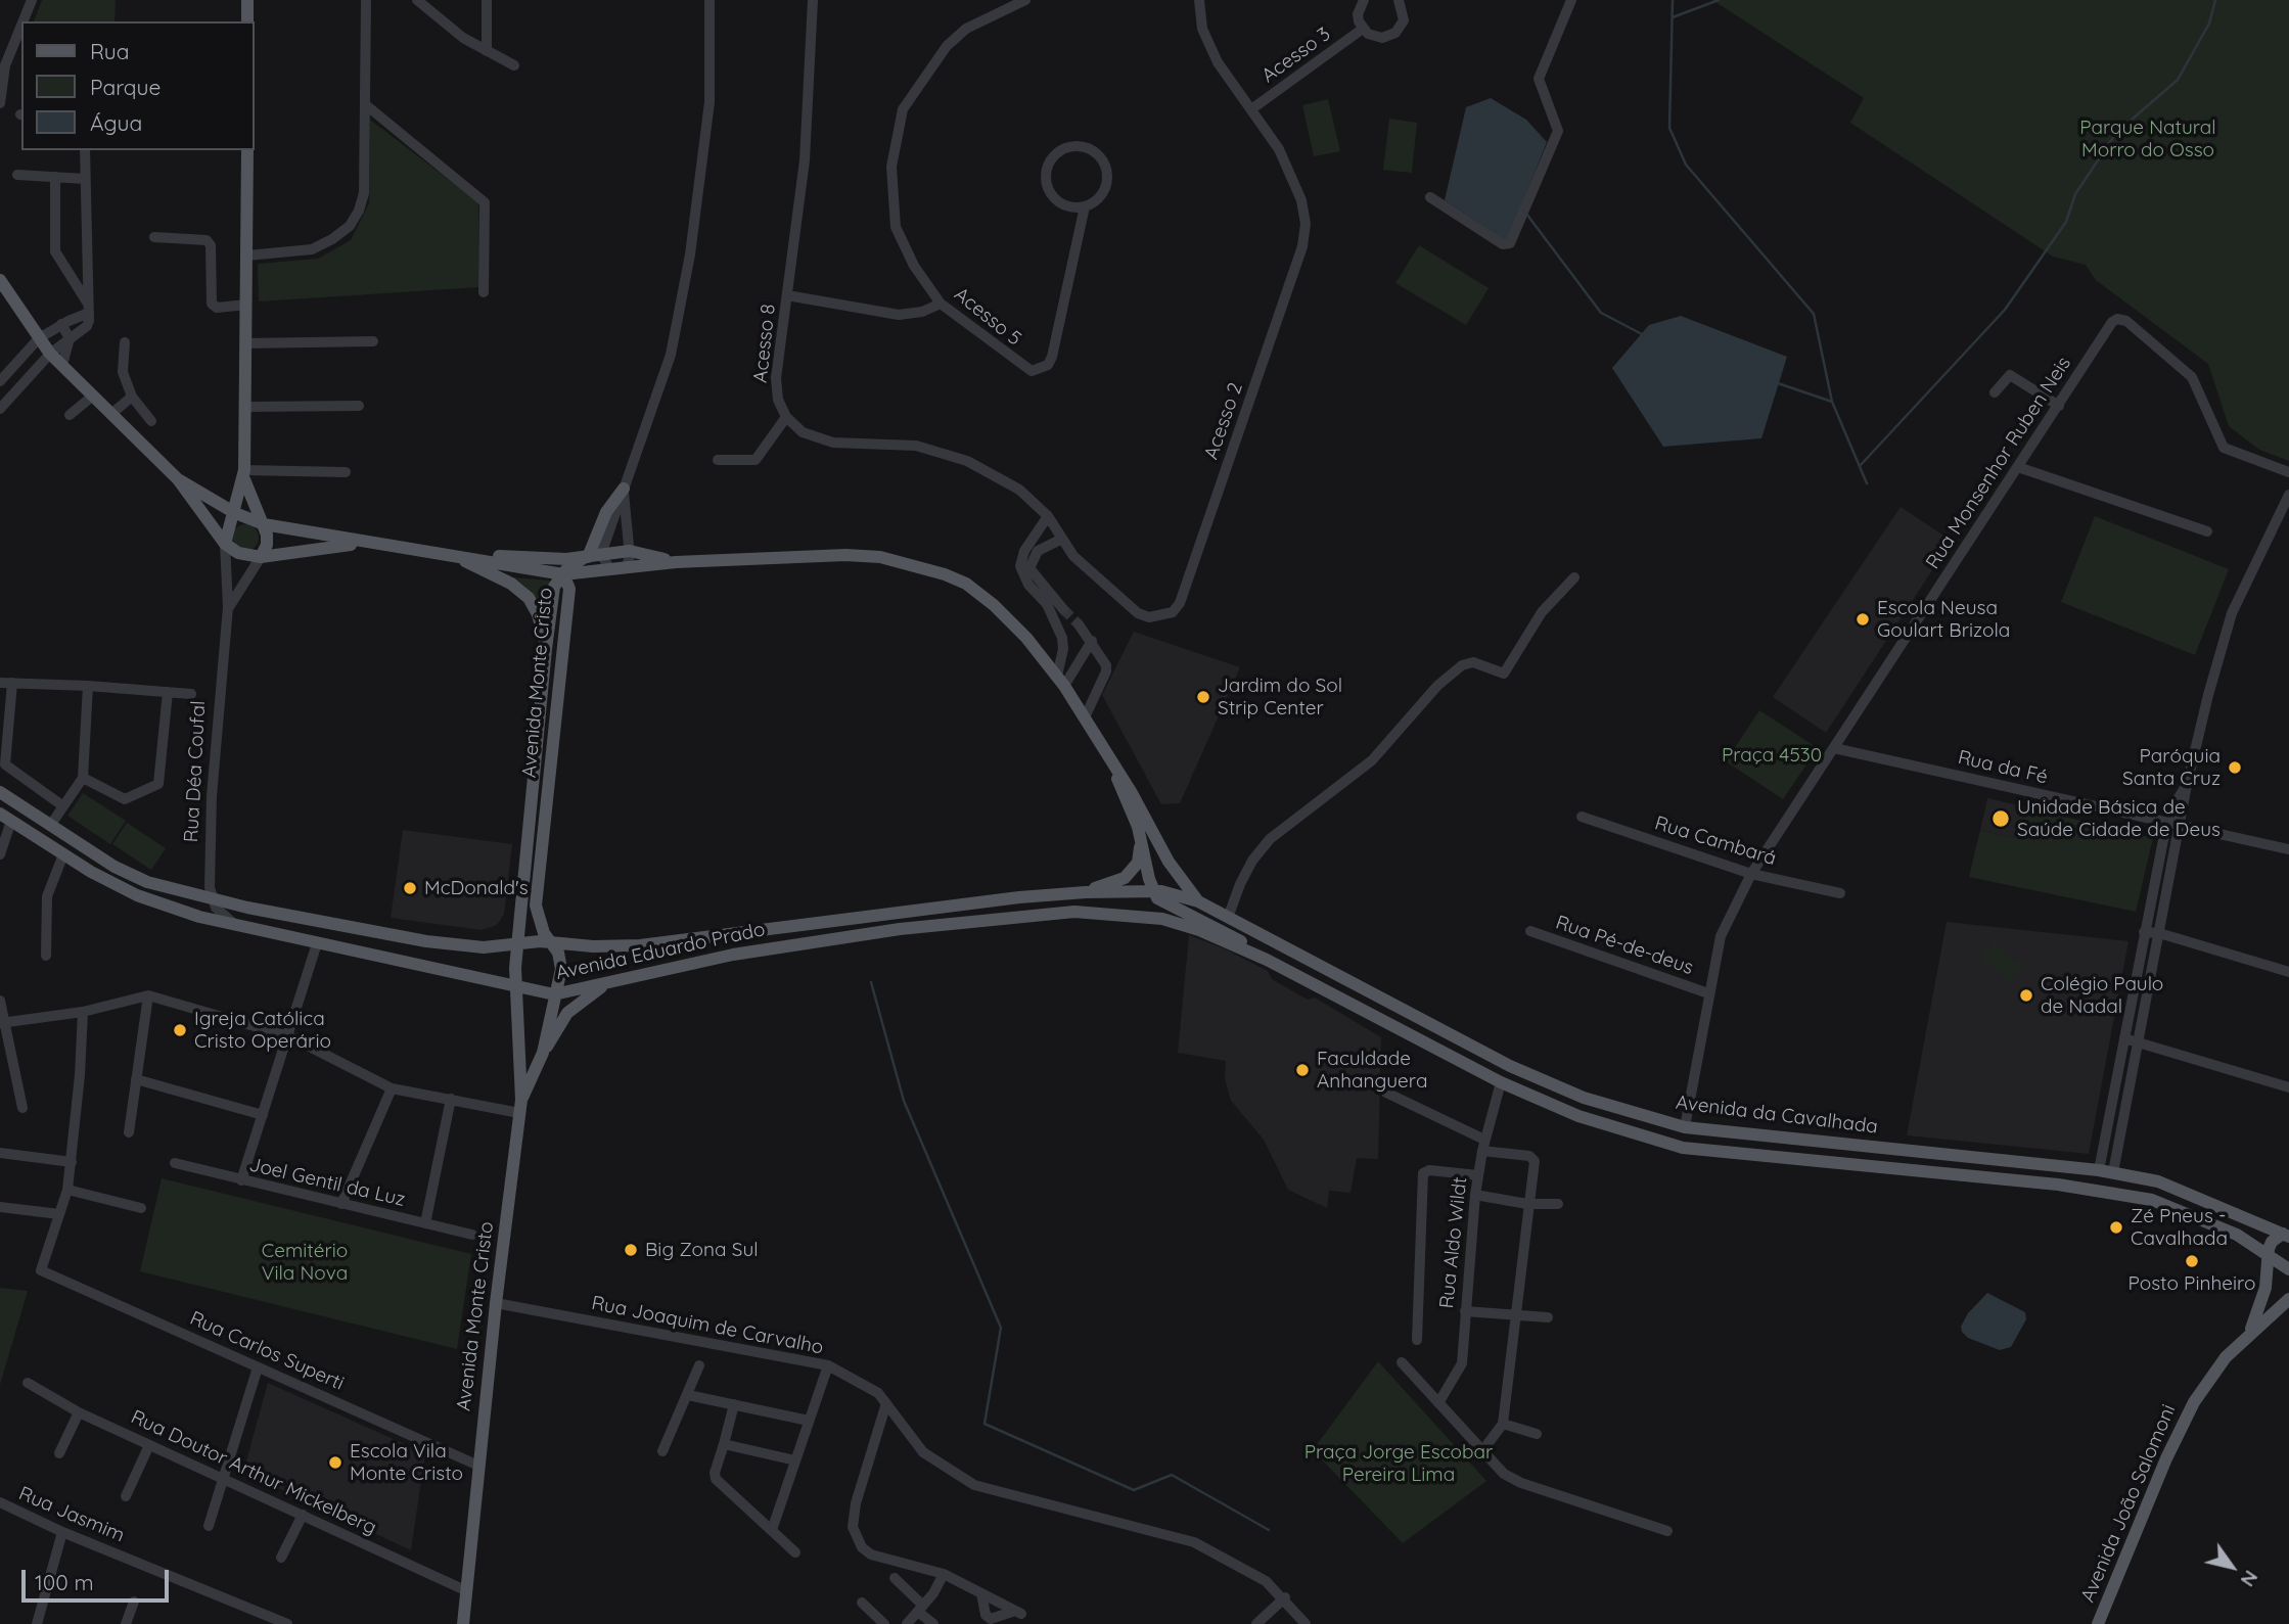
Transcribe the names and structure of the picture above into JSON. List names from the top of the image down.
{
  "streets": {
    "main road": [
      "Avenida Monte Cristo",
      "Rua Déa Coufal",
      "Avenida Eduardo Prado",
      "Avenida da Cavalhada",
      "Avenida João Salomoni"
    ],
    "street": [
      "Acesso 3",
      "Acesso 5",
      "Acesso 8",
      "Acesso 2",
      "Rua Monsenhor Ruben Neis",
      "Rua da Fé",
      "Rua Cambará",
      "Rua Pé-de-deus",
      "Joel Gentil da Luz",
      "Rua Aldo Wildt",
      "Rua Joaquim de Carvalho",
      "Rua Carlos Superti",
      "Rua Doutor Arthur Mickelberg",
      "Rua Jasmim"
    ]
  },
  "crossings": [
    ["Acesso 3", "Acesso 2"],
    ["Rua Monsenhor Ruben Neis", "Rua da Fé"],
    ["Rua Monsenhor Ruben Neis", "Rua Cambará"],
    ["Rua Monsenhor Ruben Neis", "Rua Pé-de-deus"],
    ["Rua Monsenhor Ruben Neis", "Avenida da Cavalhada"],
    ["Avenida Monte Cristo", "Avenida Eduardo Prado"],
    ["Avenida Monte Cristo", "Avenida da Cavalhada"],
    ["Avenida Monte Cristo", "Rua Joaquim de Carvalho"],
    ["Avenida Monte Cristo", "Rua Carlos Superti"],
    ["Avenida Monte Cristo", "Rua Doutor Arthur Mickelberg"],
    ["Rua Déa Coufal", "Avenida Eduardo Prado"],
    ["Rua Déa Coufal", "Avenida da Cavalhada"],
    ["Avenida Eduardo Prado", "Avenida da Cavalhada"],
    ["Avenida da Cavalhada", "Rua Aldo Wildt"],
    ["Avenida da Cavalhada", "Avenida João Salomoni"]
  ],
  "parks": [
    "Parque Natural Morro do Osso",
    "Praça 4530",
    "Cemitério Vila Nova",
    "Praça Jorge Escobar Pereira Lima"
  ],
  "places": [
    "Escola Neusa Goulart Brizola",
    "Jardim do Sol Strip Center",
    "Paróquia Santa Cruz",
    "Unidade Básica de Saúde Cidade de Deus",
    "McDonald's",
    "Colégio Paulo de Nadal",
    "Igreja Católica Cristo Operário",
    "Faculdade Anhanguera",
    "Zé Pneus - Cavalhada",
    "Big Zona Sul",
    "Posto Pinheiro",
    "Escola Vila Monte Cristo"
  ],
  "legend": ["Rua", "Parque", "Água"],
  "scale_bar": "100 m",
  "north": "bottom right"
}
